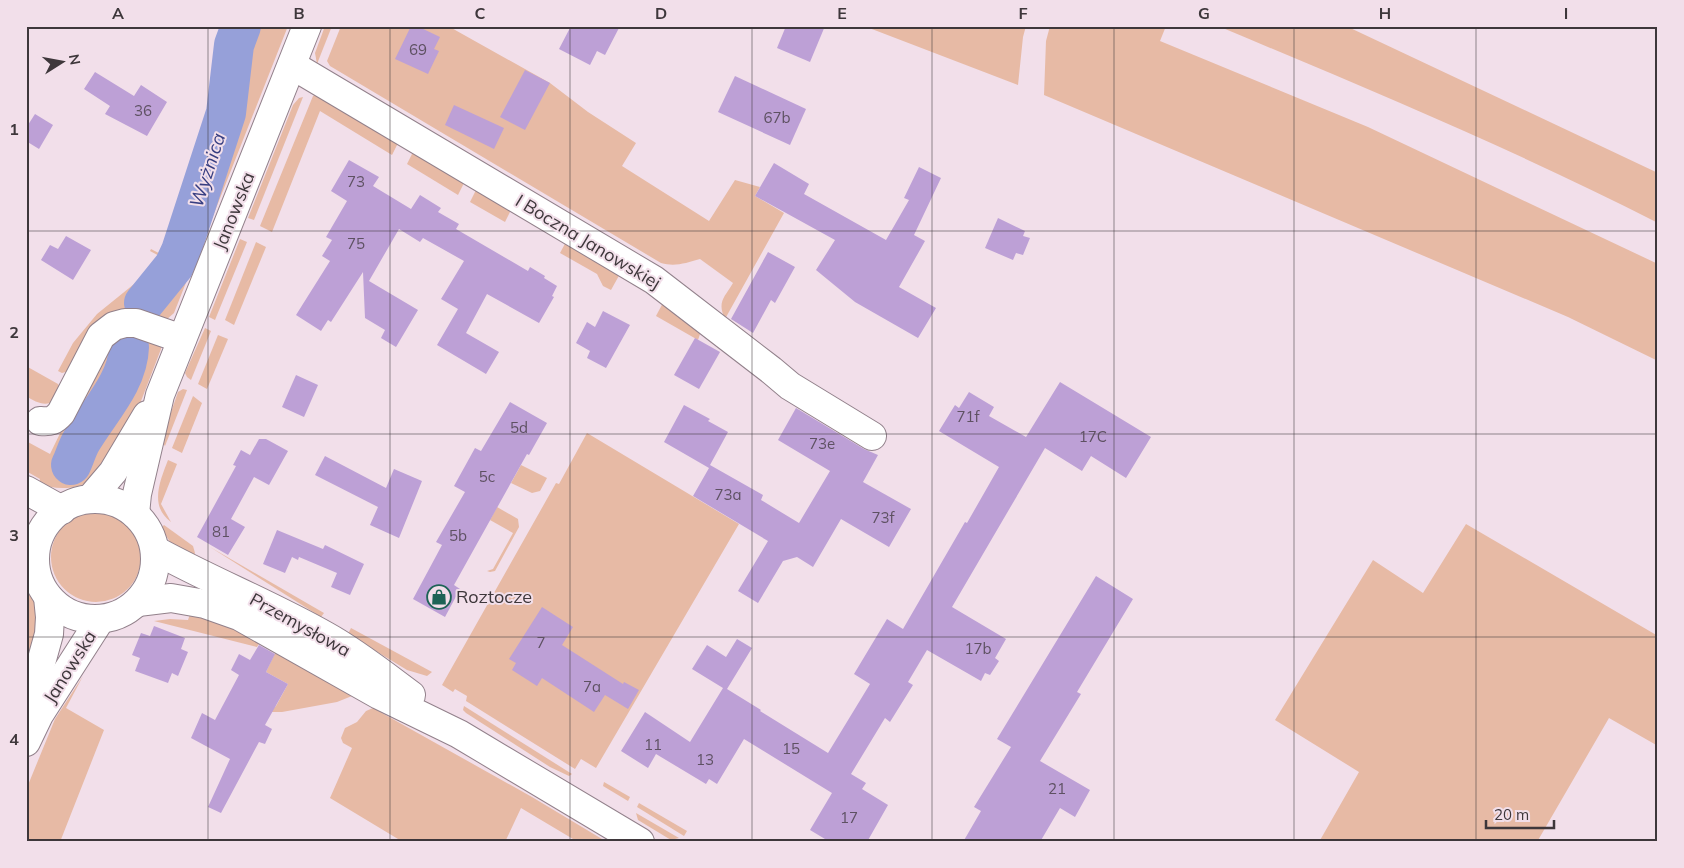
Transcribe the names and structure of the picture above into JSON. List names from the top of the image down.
{
  "streets": {
    "street": ["Janowska", "I Boczna Janowskiej", "Przemysłowa"]
  },
  "crossings": [
    ["Janowska", "I Boczna Janowskiej"],
    ["Janowska", "Przemysłowa"]
  ],
  "water": ["Wyżnica"],
  "places": {
    "shop": ["Roztocze"]
  },
  "house_numbers": [
    "69",
    "36",
    "67b",
    "73",
    "75",
    "71f",
    "5d",
    "17C",
    "73e",
    "5c",
    "73a",
    "73f",
    "81",
    "5b",
    "7",
    "17b",
    "7a",
    "11",
    "15",
    "13",
    "21",
    "17"
  ],
  "scale_bar": "20 m",
  "north": "right",
  "grid": {
    "columns": [
      "A",
      "B",
      "C",
      "D",
      "E",
      "F",
      "G",
      "H",
      "I"
    ],
    "rows": [
      "1",
      "2",
      "3",
      "4"
    ]
  }
}
